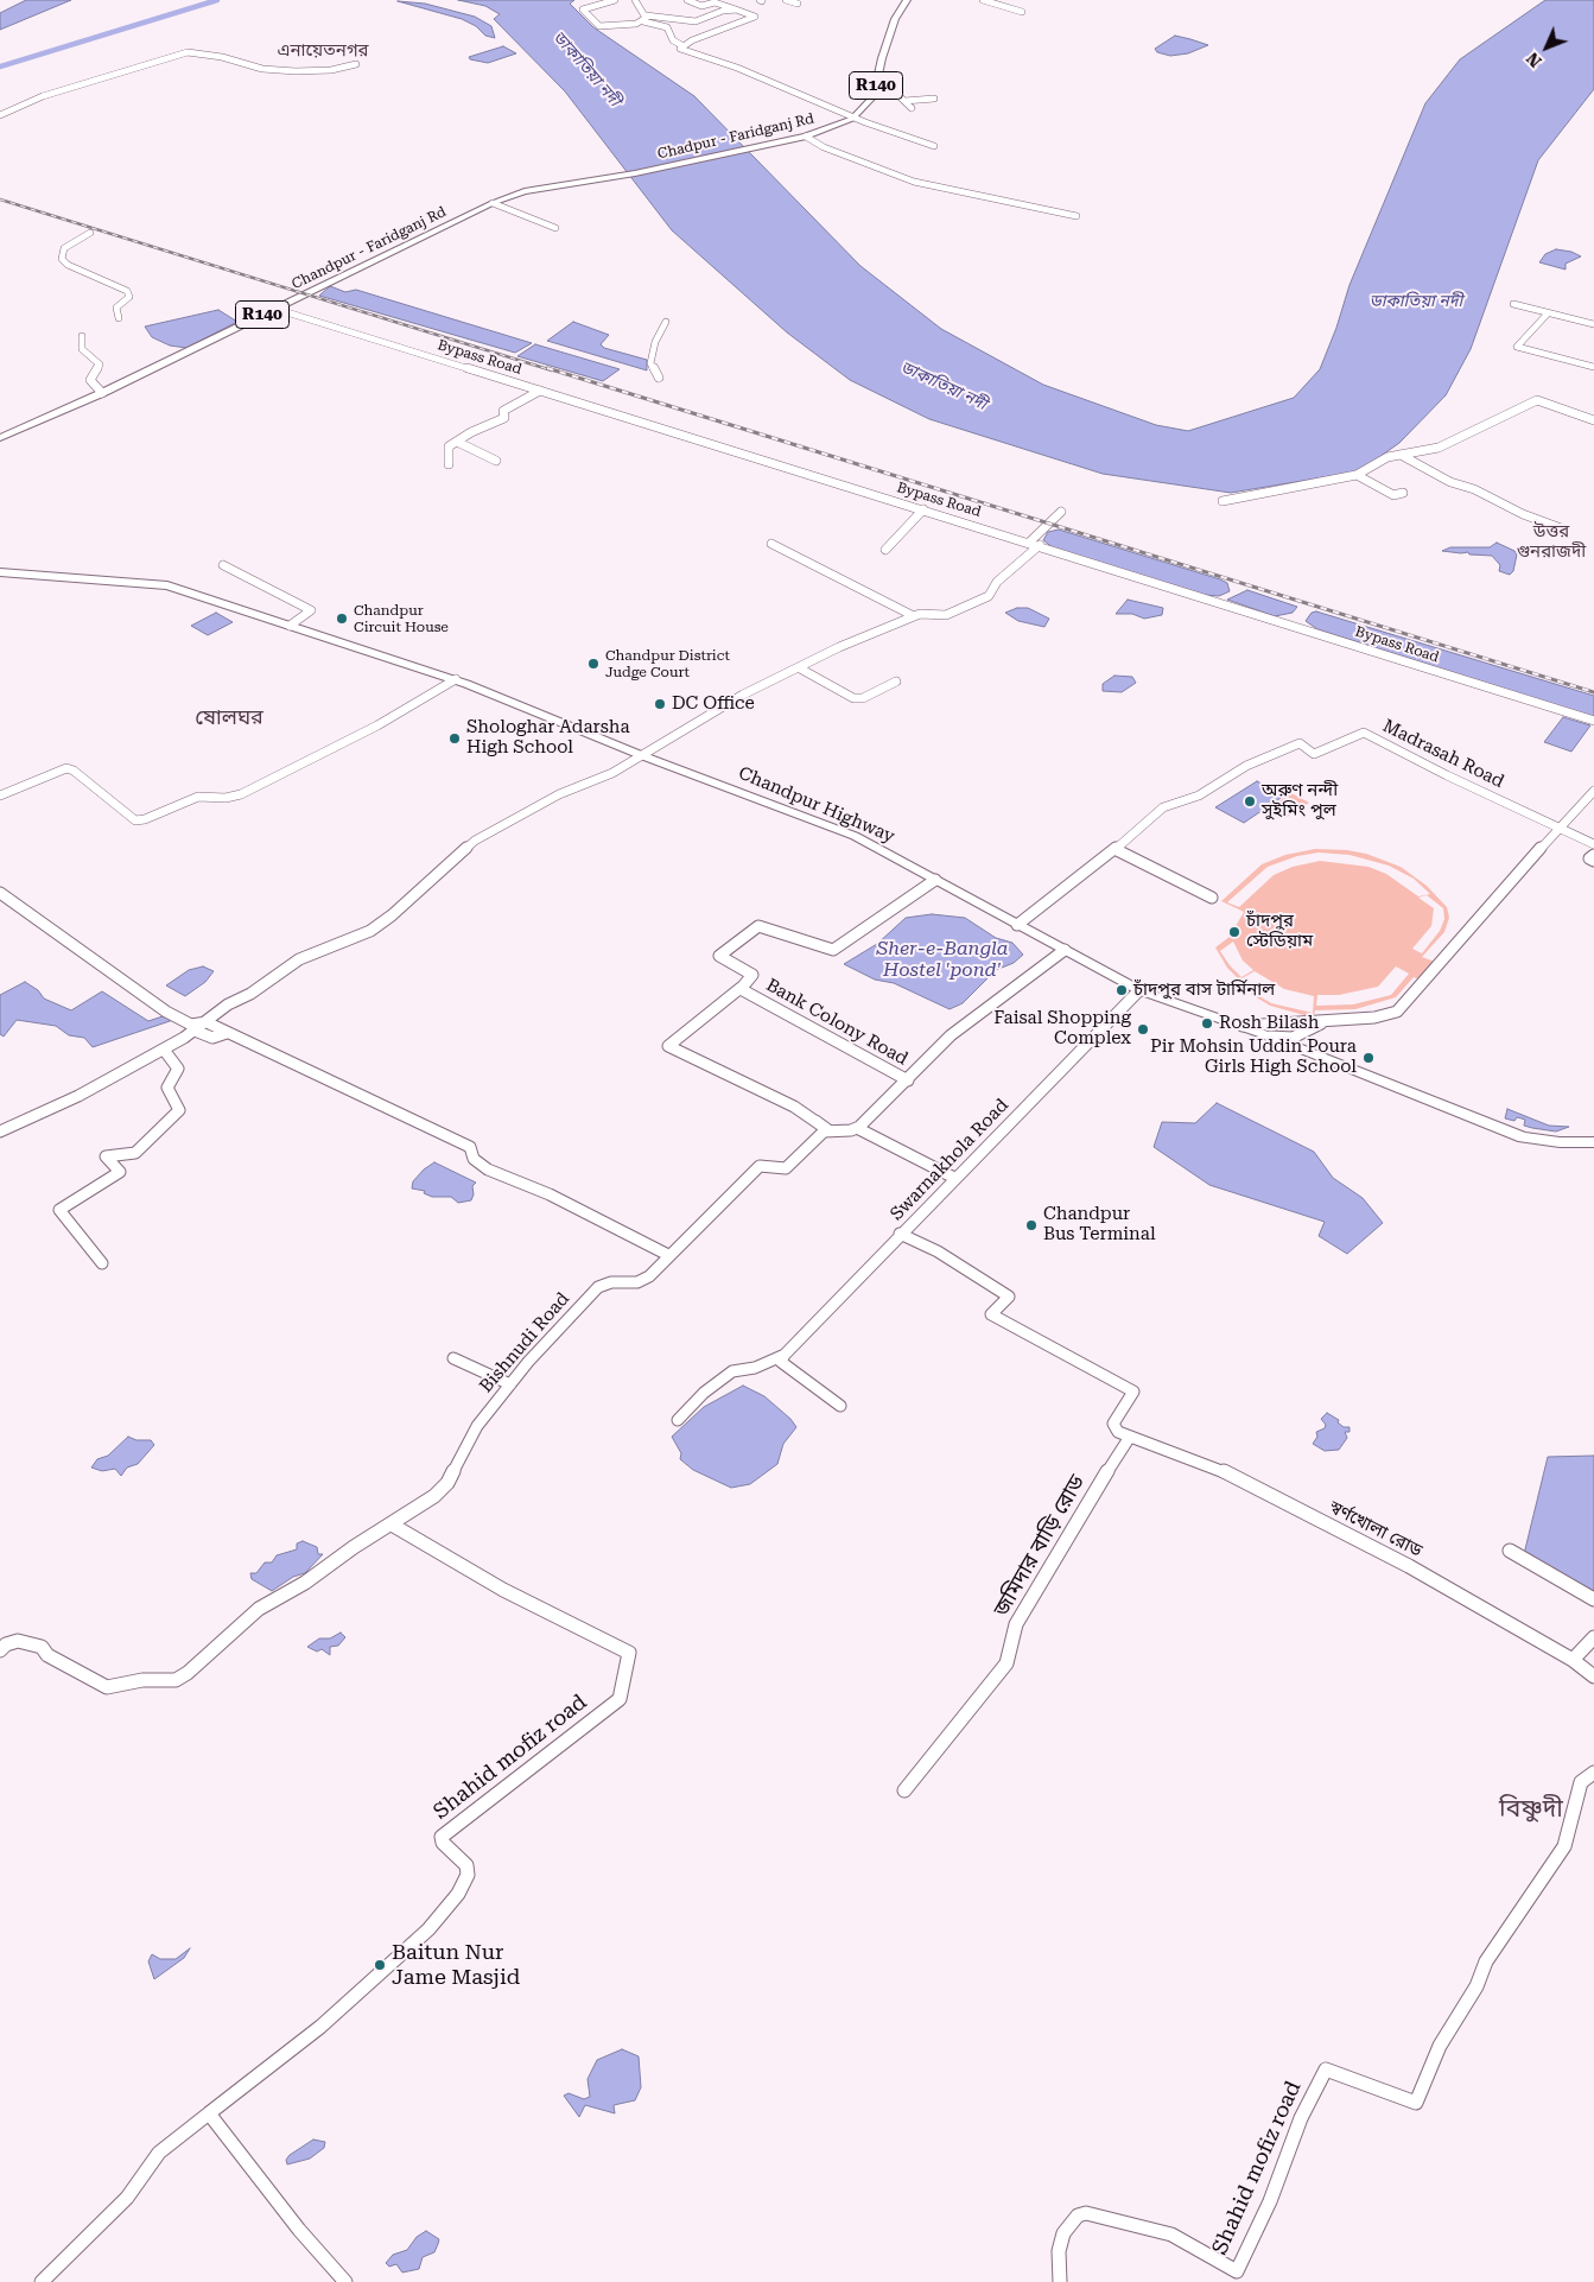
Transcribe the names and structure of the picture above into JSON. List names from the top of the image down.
{
  "streets": {
    "main road": [
      "R140",
      "Chadpur - Faridganj Rd",
      "Chandpur - Faridganj Rd",
      "Chandpur Highway"
    ],
    "street": [
      "Bypass Road",
      "Madrasah Road",
      "Bank Colony Road",
      "Swarnakhola Road",
      "Bishnudi Road",
      "স্বর্ণখোলা রোড",
      "জমিদার বাড়ি রোড",
      "Shahid mofiz road"
    ]
  },
  "crossings": [
    ["Chadpur - Faridganj Rd", "Chandpur - Faridganj Rd"],
    ["Chandpur - Faridganj Rd", "Bypass Road"],
    ["Madrasah Road", "Chandpur Highway"],
    ["Chandpur Highway", "Bank Colony Road"],
    ["Chandpur Highway", "Swarnakhola Road"],
    ["Bishnudi Road", "Shahid mofiz road"],
    ["স্বর্ণখোলা রোড", "জমিদার বাড়ি রোড"]
  ],
  "districts": [
    "এনায়েতনগর",
    "উত্তর গুনরাজদী",
    "ষোলঘর",
    "বিষ্ণুদী"
  ],
  "water": ["ডাকাতিয়া নদী", "Sher-e-Bangla Hostel 'pond'"],
  "places": [
    "Chandpur Circuit House",
    "Chandpur District Judge Court",
    "DC Office",
    "Shologhar Adarsha High School",
    "অরুণ নন্দী সুইমিং পুল",
    "চাঁদপুর স্টেডিয়াম",
    "চাঁদপুর বাস টার্মিনাল",
    "Rosh Bilash",
    "Faisal Shopping Complex",
    "Pir Mohsin Uddin Poura Girls High School",
    "Chandpur Bus Terminal",
    "Baitun Nur Jame Masjid"
  ],
  "north": "bottom left"
}
